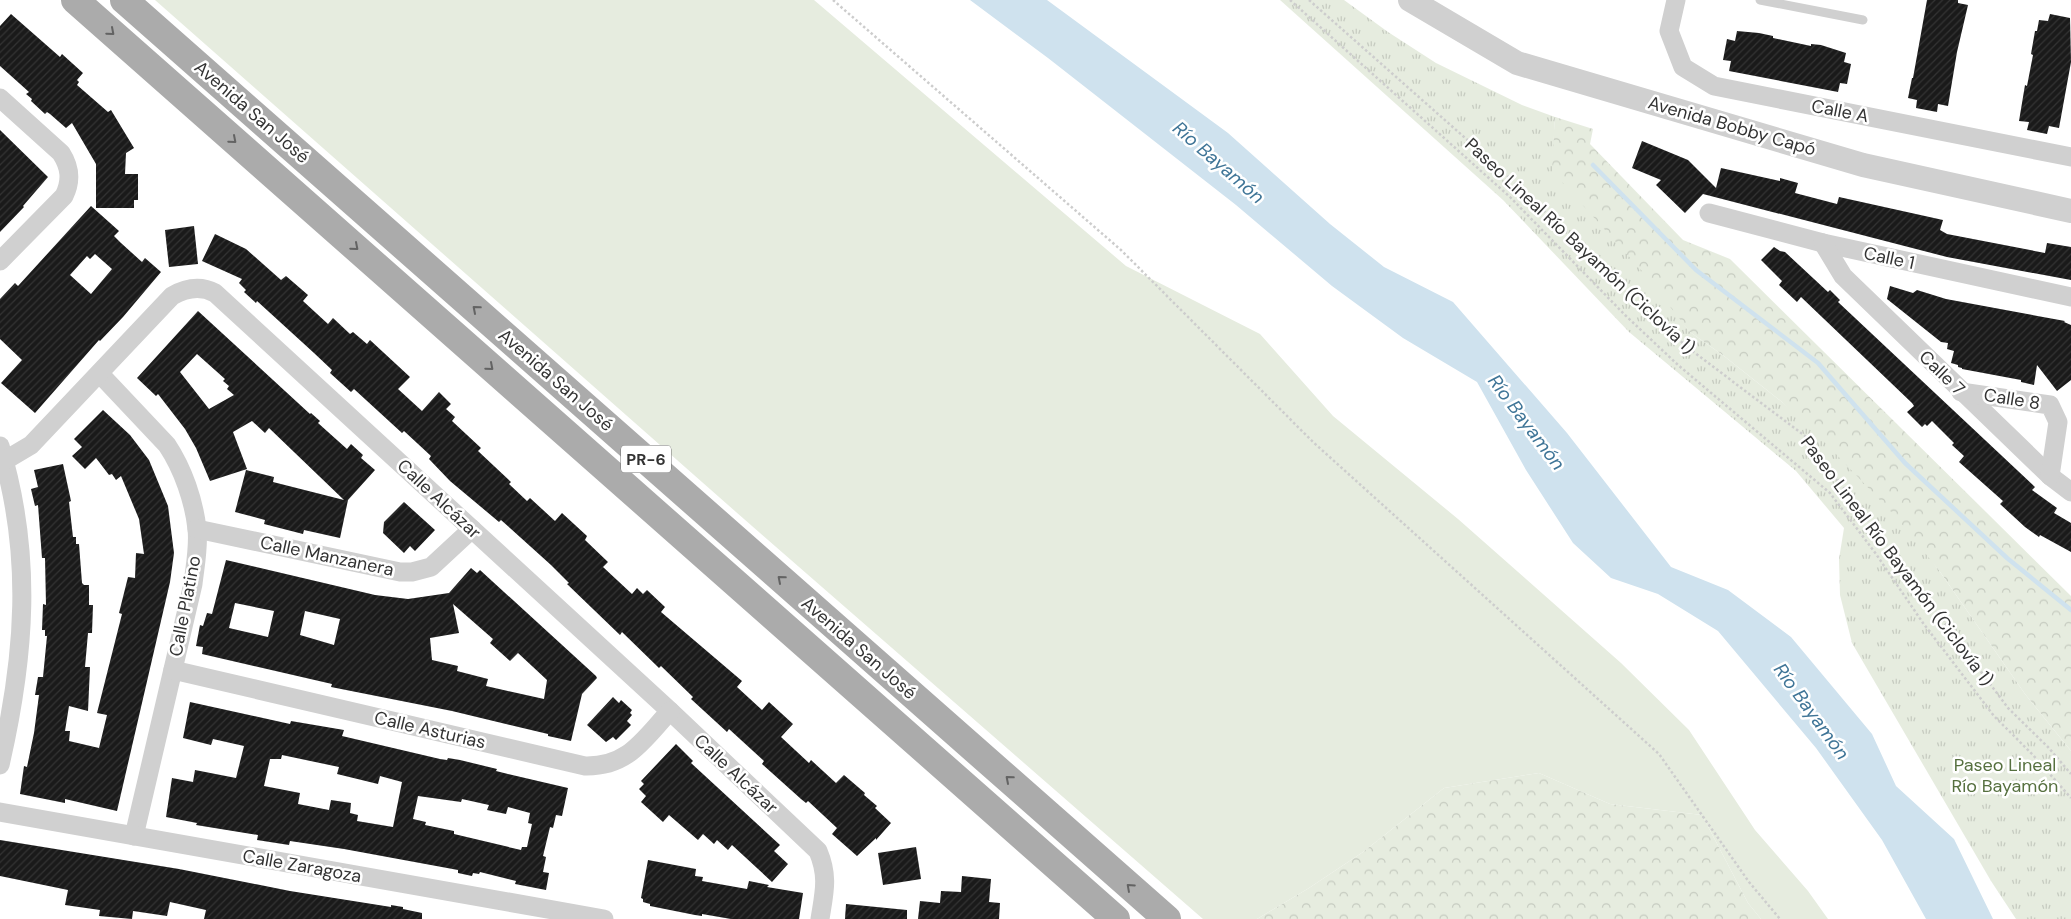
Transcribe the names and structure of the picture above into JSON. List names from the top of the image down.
{
  "streets": {
    "main road": ["Avenida San José", "PR-6"],
    "street": [
      "Calle A",
      "Avenida Bobby Capó",
      "Calle 1",
      "Calle 7",
      "Calle 8",
      "Calle Alcázar",
      "Calle Manzanera",
      "Calle Platino",
      "Calle Asturias",
      "Calle Zaragoza"
    ],
    "path": ["Paseo Lineal Río Bayamón (Ciclovía 1)"]
  },
  "crossings": [
    ["Calle 1", "Calle 7"],
    ["Calle 7", "Calle 8"],
    ["Calle Alcázar", "Calle Manzanera"],
    ["Calle Alcázar", "Calle Platino"],
    ["Calle Alcázar", "Calle Asturias"],
    ["Calle Manzanera", "Calle Platino"],
    ["Calle Platino", "Calle Asturias"],
    ["Calle Platino", "Calle Zaragoza"]
  ],
  "water": ["Río Bayamón"],
  "parks": ["Paseo Lineal Río Bayamón"]
}
